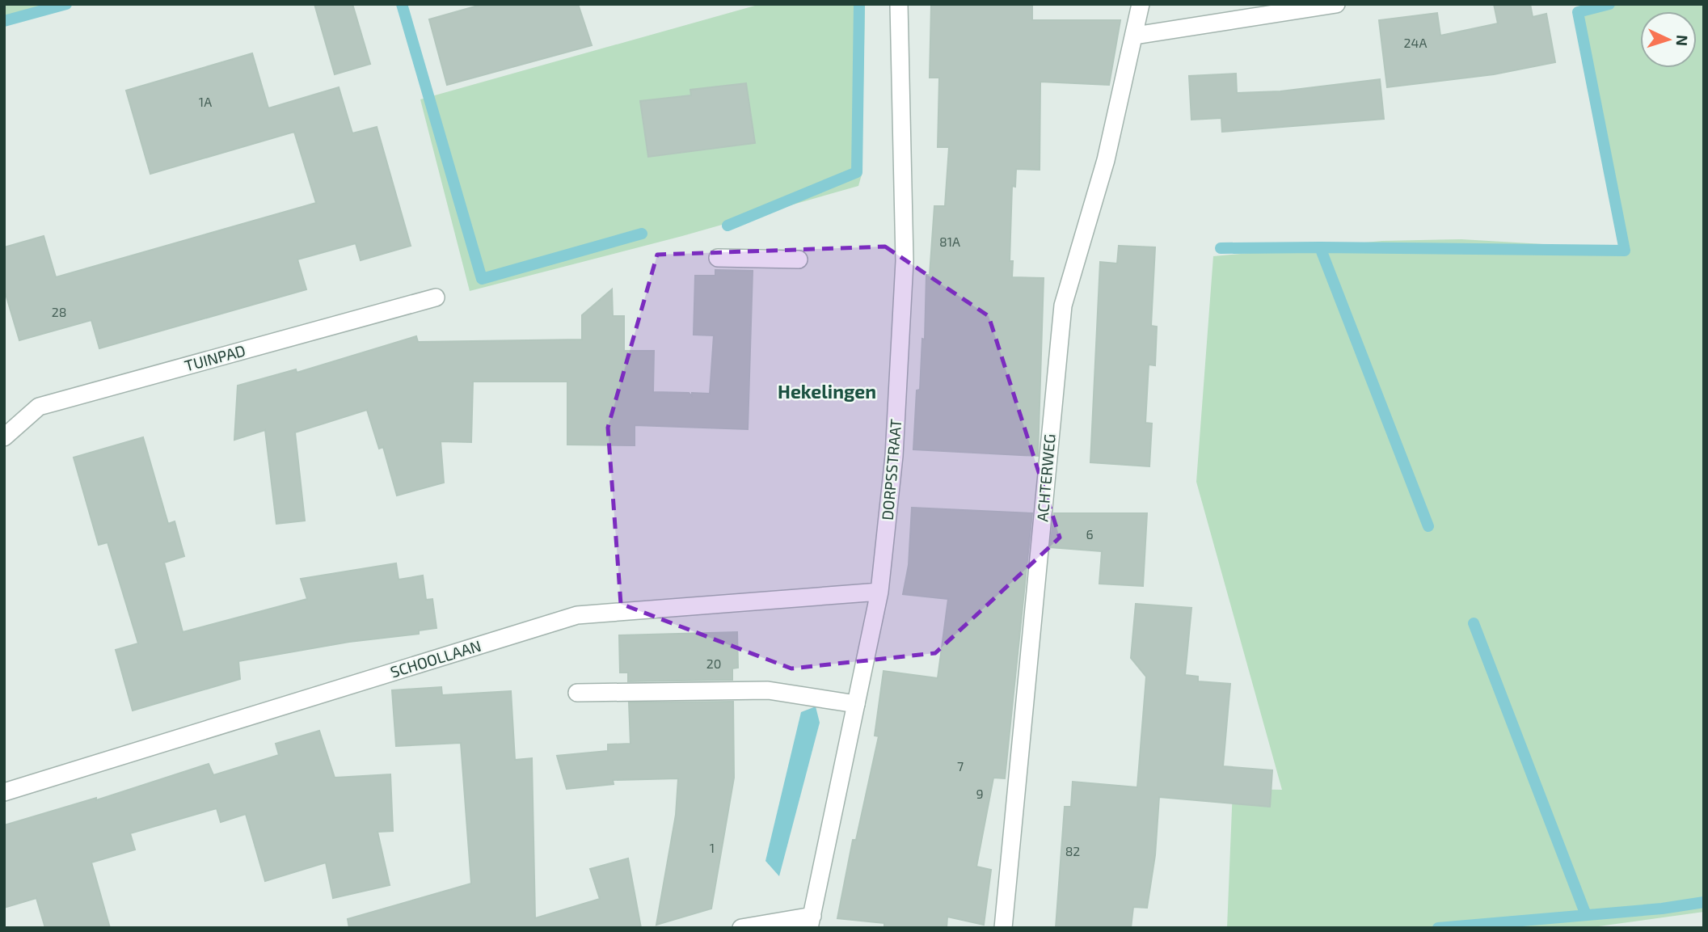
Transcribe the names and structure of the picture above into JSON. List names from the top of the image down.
{
  "streets": {
    "street": [
      "TUINPAD",
      "DORPSSTRAAT",
      "ACHTERWEG",
      "SCHOOLLAAN"
    ]
  },
  "crossings": [
    ["DORPSSTRAAT", "SCHOOLLAAN"]
  ],
  "districts": ["Hekelingen"],
  "house_numbers": [
    "24A",
    "1A",
    "81A",
    "28",
    "6",
    "20",
    "7",
    "9",
    "1",
    "82"
  ],
  "north": "right"
}
